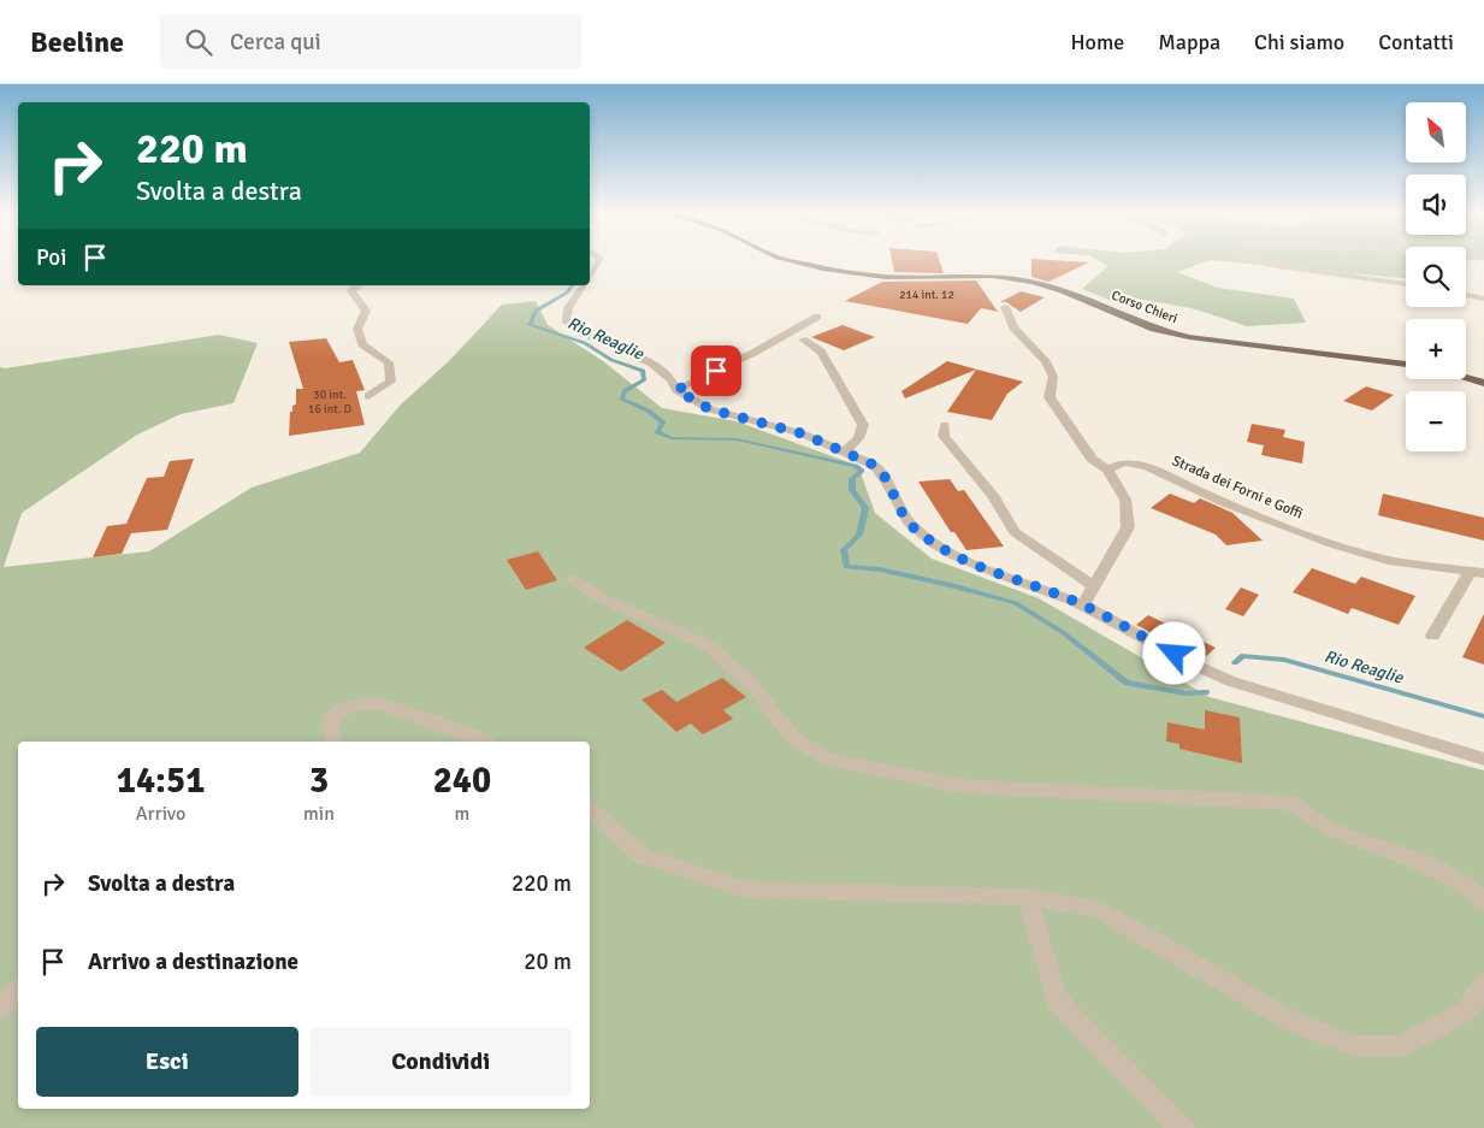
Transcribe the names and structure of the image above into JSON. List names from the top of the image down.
{
  "streets": {
    "main road": ["Corso Chieri"],
    "street": ["Strada dei Forni e Goffi"]
  },
  "water": ["Rio Reaglie"],
  "house_numbers": ["214 int. 12", "30 int. 16 int. D"],
  "north": "top left",
  "page": {
    "header": "Beeline",
    "search": "Cerca qui",
    "nav": [
      "Home",
      "Mappa",
      "Chi siamo",
      "Contatti"
    ],
    "map_buttons": ["+", "−"],
    "turn": ["220 m", "Svolta a destra"],
    "then": "Poi",
    "eta": [
      "14:51",
      "Arrivo",
      "3",
      "min",
      "240",
      "m"
    ],
    "list": [
      {
        "name": "Svolta a destra",
        "value": "220 m"
      },
      {
        "name": "Arrivo a destinazione",
        "value": "20 m"
      }
    ],
    "buttons": ["Esci", "Condividi"]
  }
}
